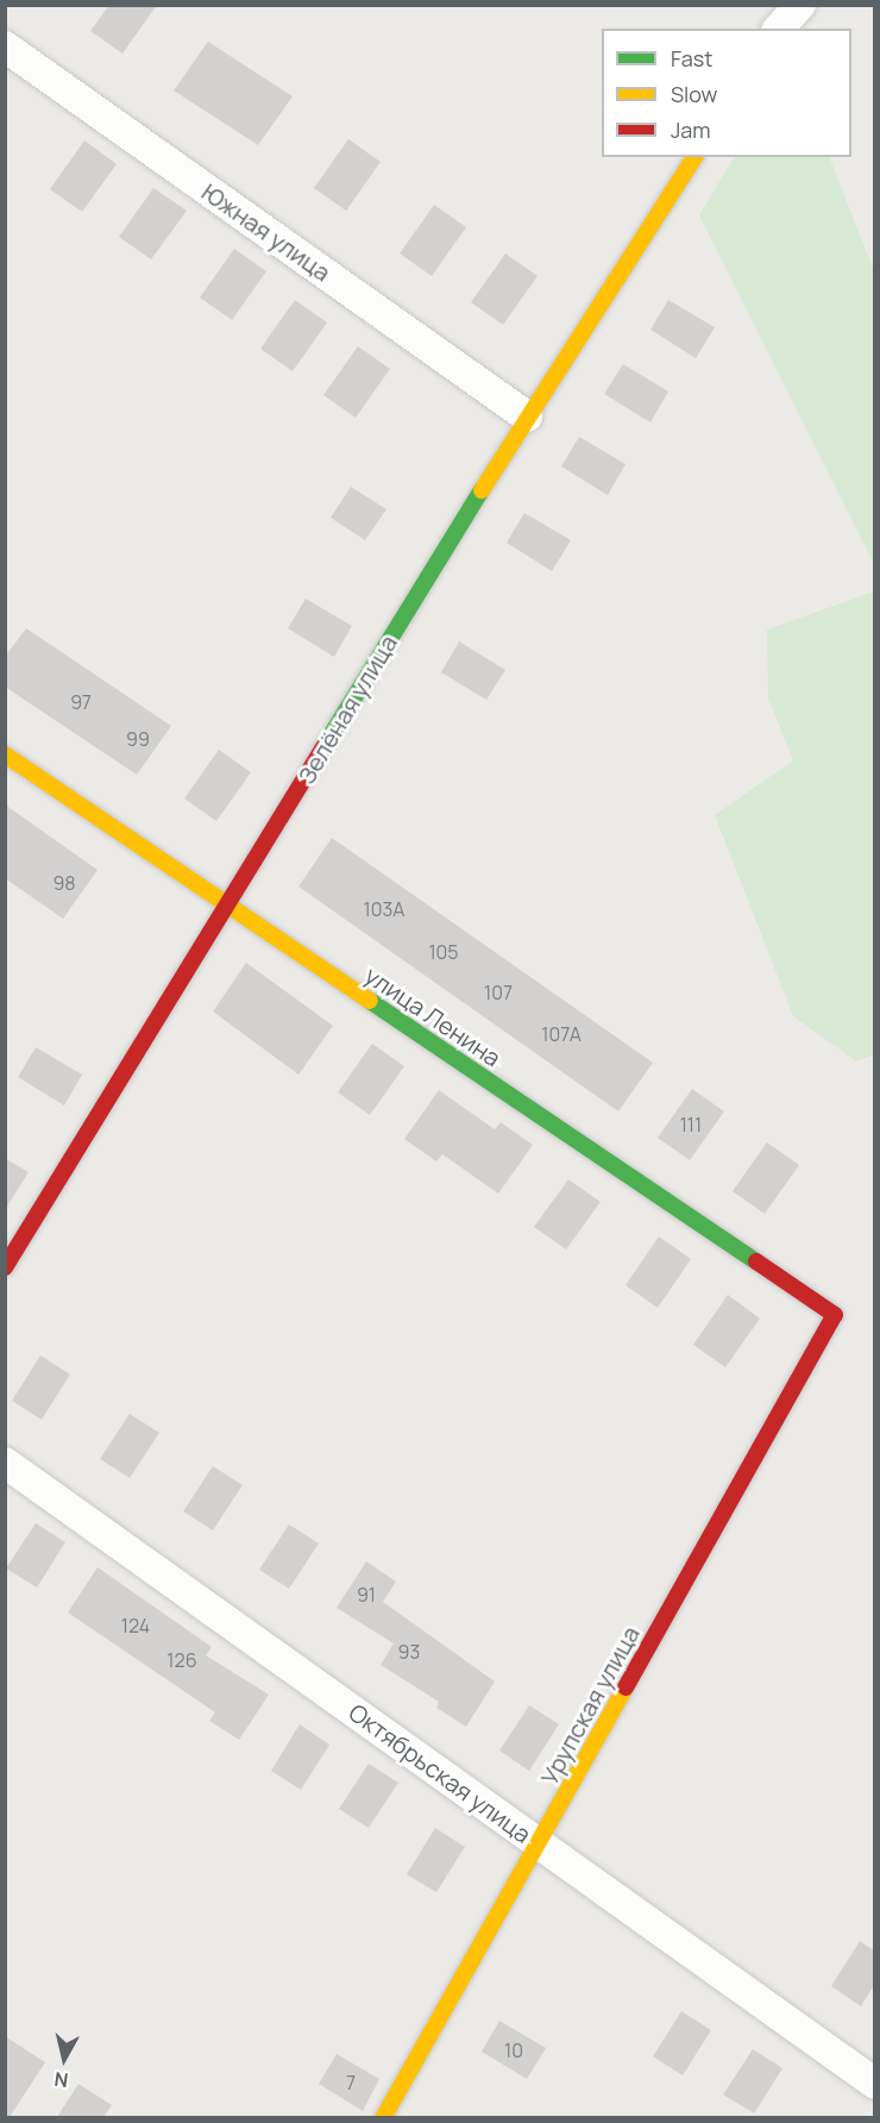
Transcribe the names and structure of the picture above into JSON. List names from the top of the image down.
{
  "streets": {
    "street": [
      "Южная улица",
      "Зелёная улица",
      "улица Ленина",
      "Урупская улица",
      "Октябрьская улица"
    ]
  },
  "crossings": [
    ["Южная улица", "Зелёная улица"],
    ["Зелёная улица", "улица Ленина"],
    ["улица Ленина", "Урупская улица"],
    ["Урупская улица", "Октябрьская улица"]
  ],
  "house_numbers": [
    "97",
    "99",
    "98",
    "103А",
    "105",
    "107",
    "107А",
    "111",
    "91",
    "124",
    "93",
    "126",
    "10",
    "7"
  ],
  "legend": ["Fast", "Slow", "Jam"],
  "north": "bottom"
}
